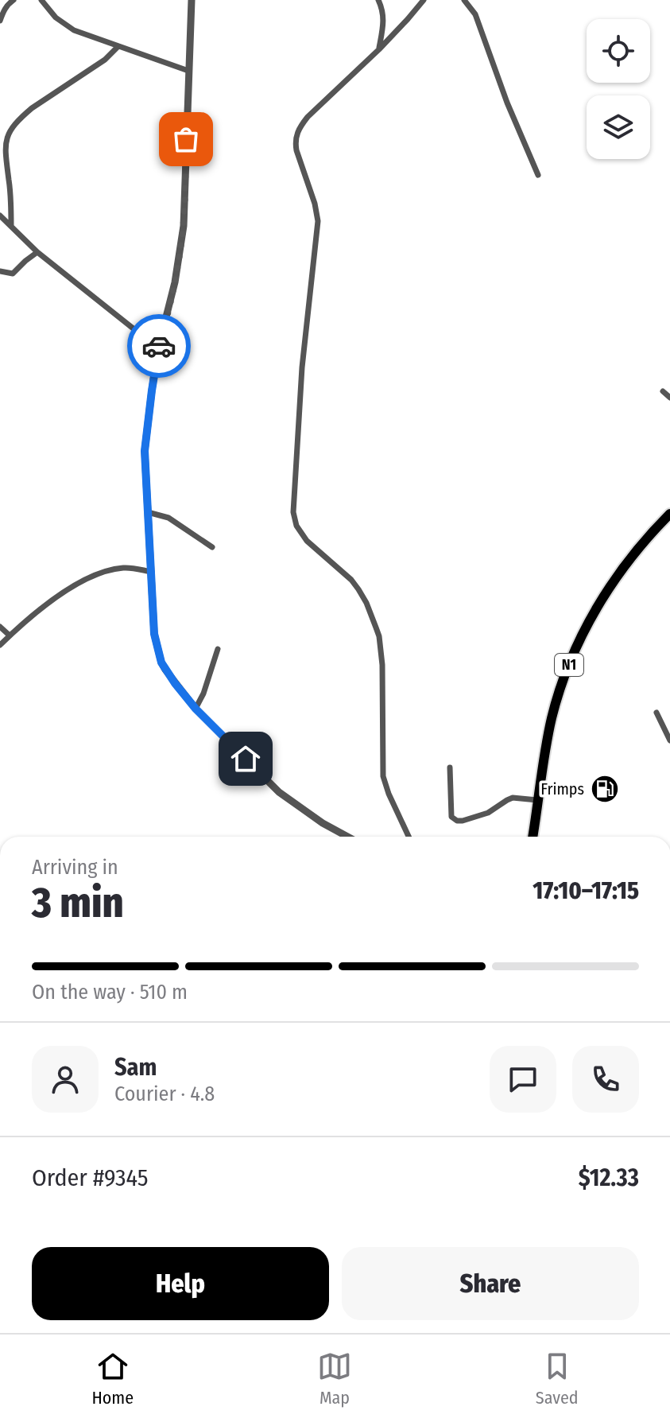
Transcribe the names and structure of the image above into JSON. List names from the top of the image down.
{
  "streets": {
    "highway": ["N1"]
  },
  "places": {
    "fuel station": ["Frimps"]
  },
  "page": {
    "heading": ["3 min", "Arriving in", "17:10–17:15"],
    "panel": [
      "Sam",
      "Courier · 4.8",
      "Order #9345",
      "$12.33"
    ],
    "bar": "On the way · 510 m",
    "buttons": ["Help", "Share"],
    "tabs": ["Home", "Map", "Saved"]
  }
}
